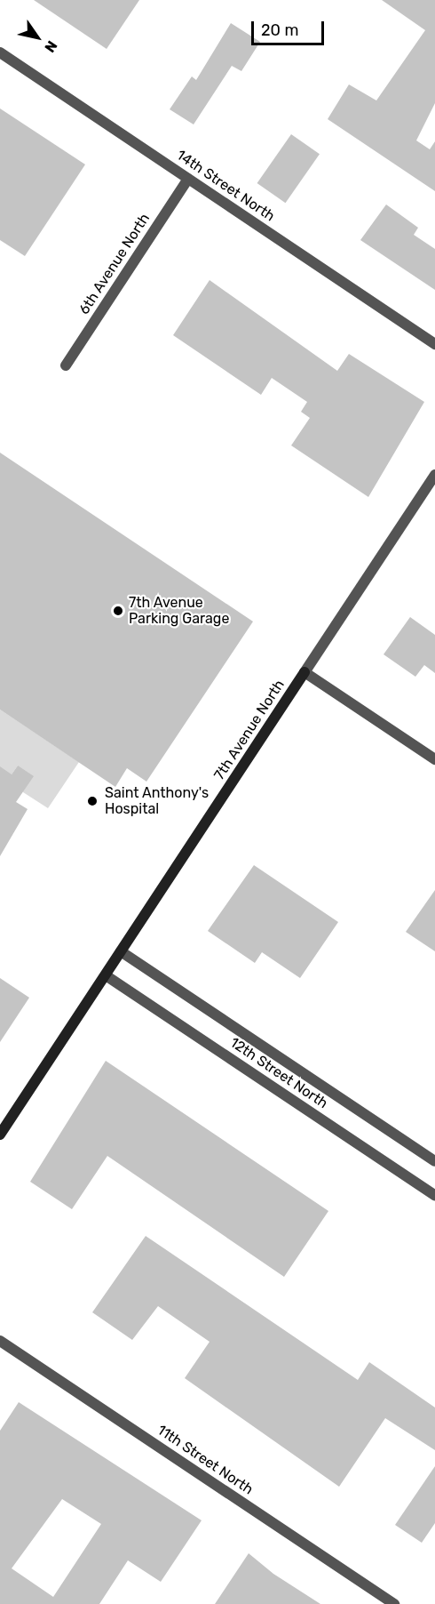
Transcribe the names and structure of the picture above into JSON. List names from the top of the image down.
{
  "streets": {
    "street": [
      "14th Street North",
      "6th Avenue North",
      "7th Avenue North",
      "12th Street North",
      "11th Street North"
    ]
  },
  "crossings": [
    ["14th Street North", "6th Avenue North"],
    ["7th Avenue North", "12th Street North"]
  ],
  "places": ["7th Avenue Parking Garage", "Saint Anthony's Hospital"],
  "scale_bar": "20 m",
  "north": "bottom right"
}
